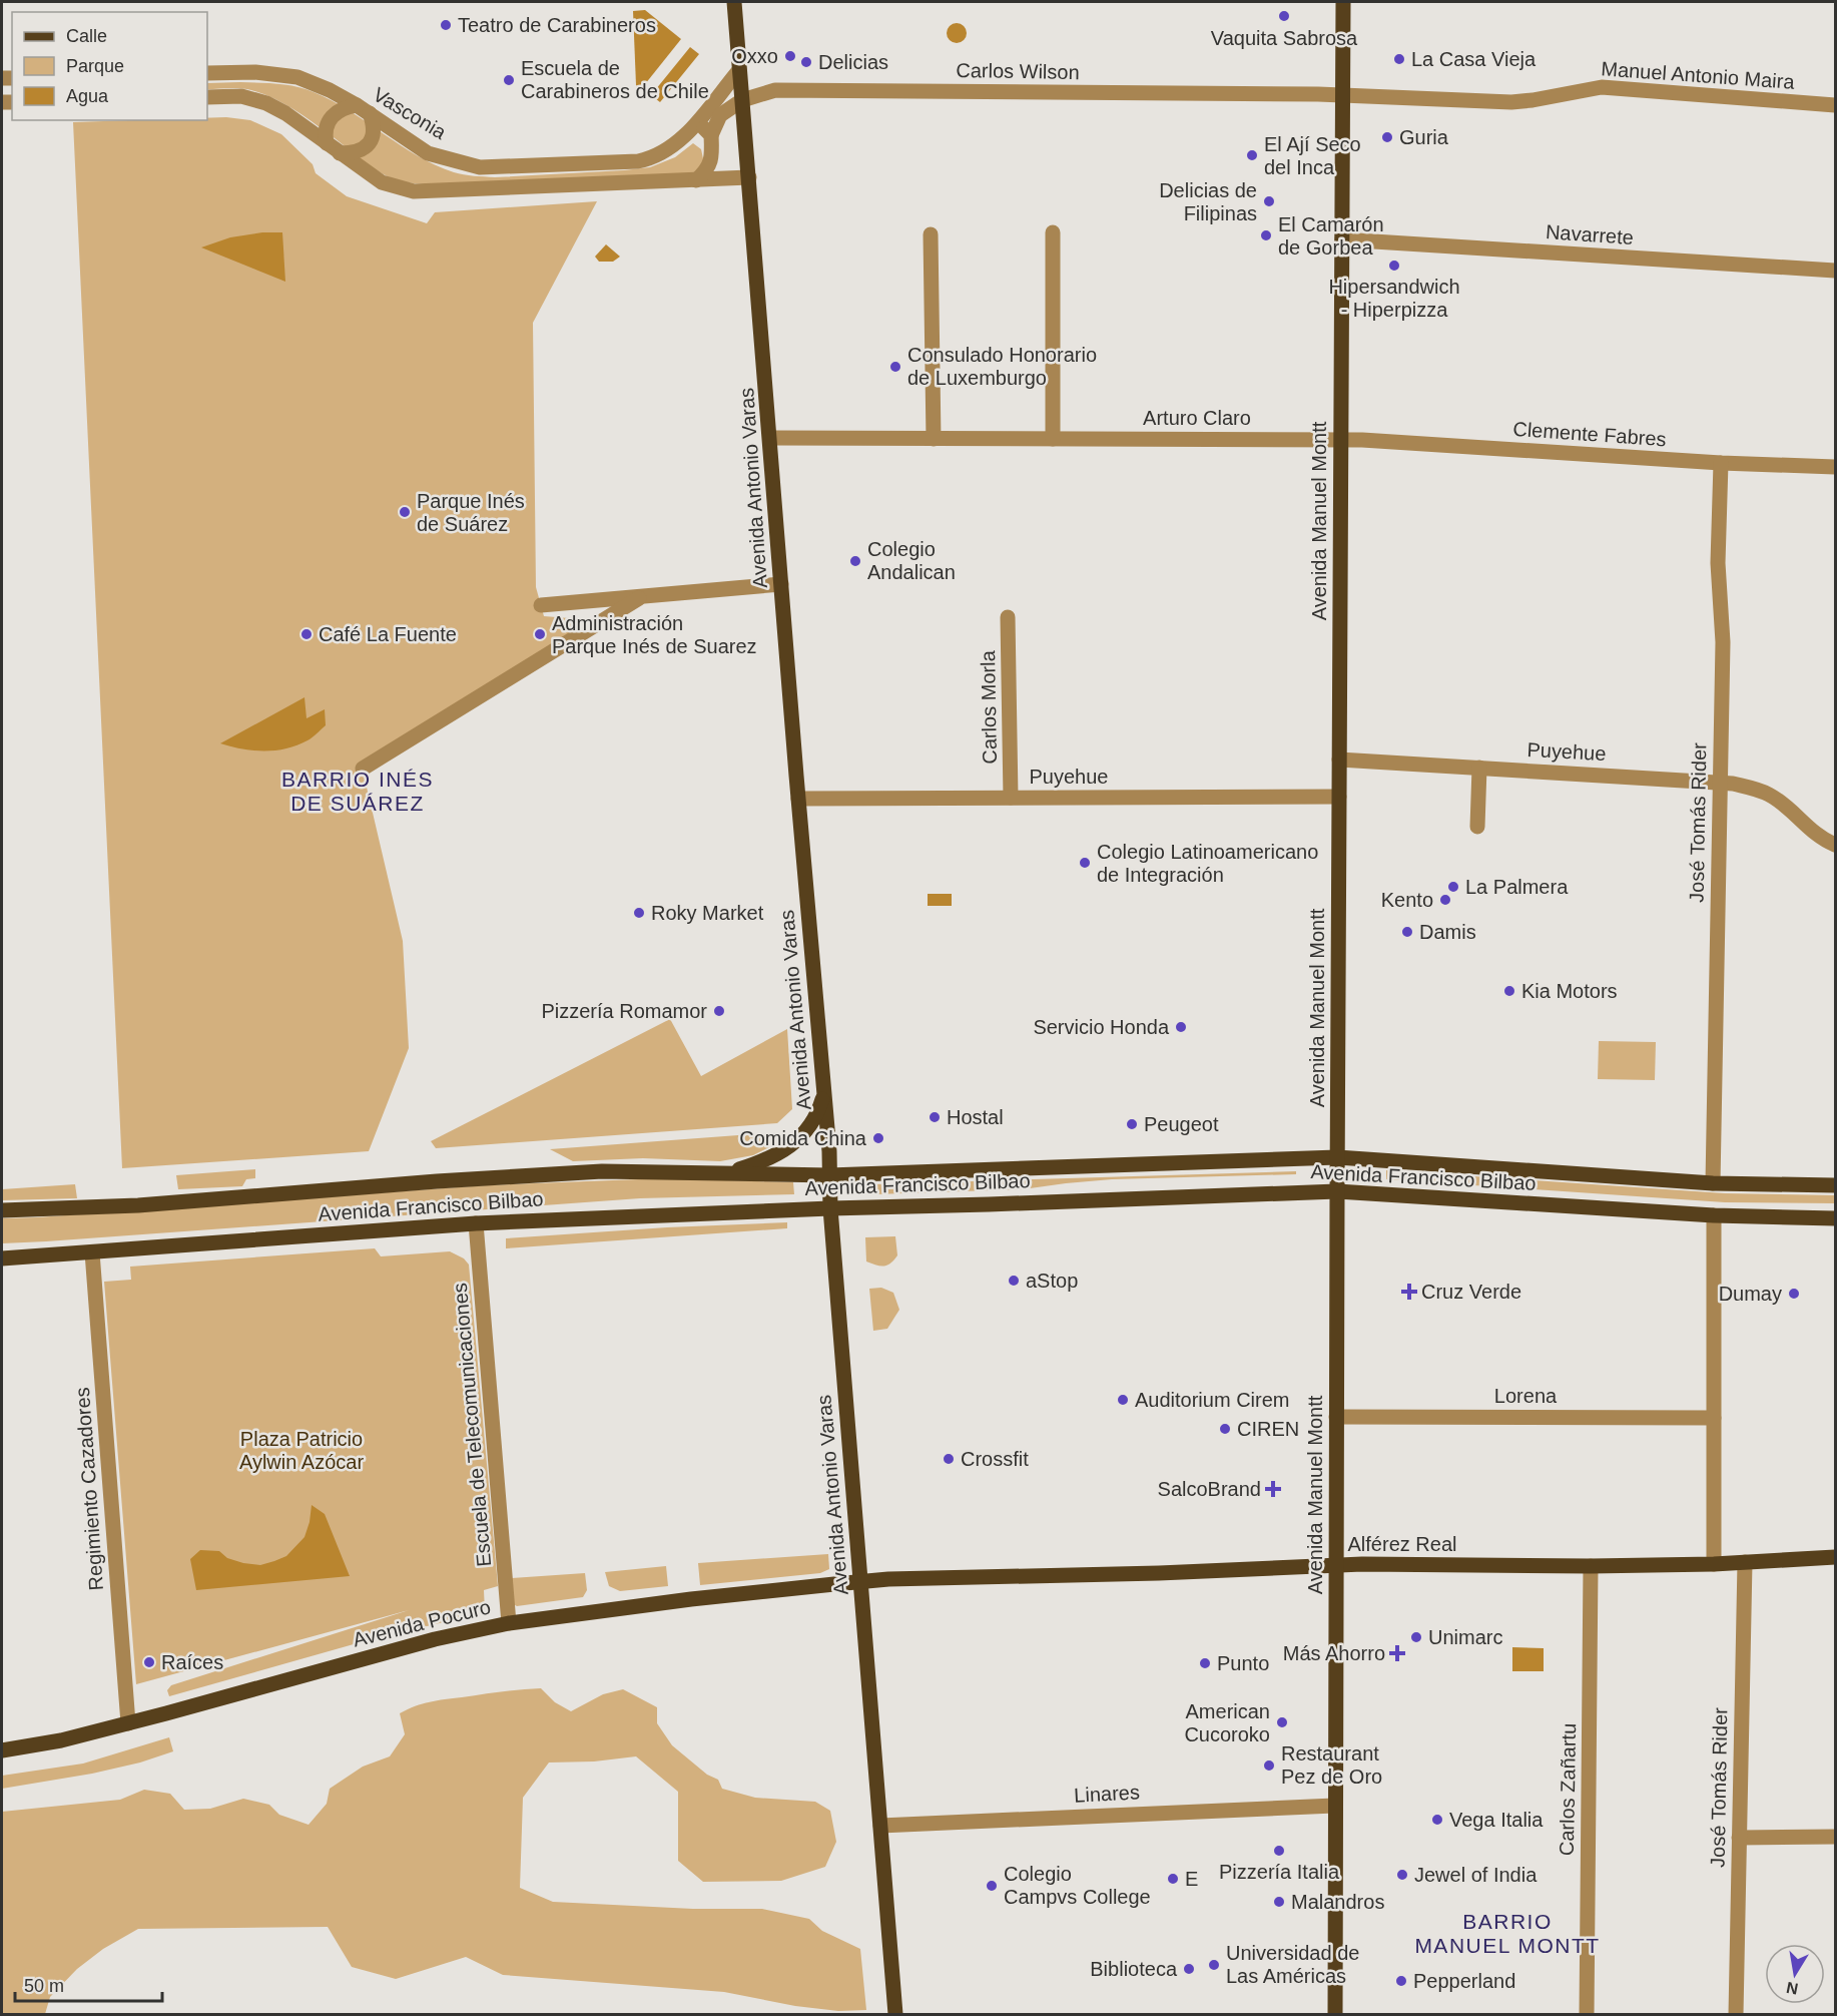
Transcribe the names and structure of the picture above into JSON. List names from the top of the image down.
{
  "streets": {
    "main road": [
      "Avenida Antonio Varas",
      "Avenida Manuel Montt",
      "Avenida Francisco Bilbao",
      "Alférez Real",
      "Avenida Pocuro"
    ],
    "street": [
      "Carlos Wilson",
      "Manuel Antonio Maira",
      "Vasconia",
      "Navarrete",
      "Arturo Claro",
      "Clemente Fabres",
      "Carlos Morla",
      "Puyehue",
      "José Tomás Rider",
      "Lorena",
      "Escuela de Telecomunicaciones",
      "Regimiento Cazadores",
      "Carlos Zañartu",
      "Linares"
    ]
  },
  "crossings": [
    ["Carlos Wilson", "Manuel Antonio Maira"],
    ["Carlos Wilson", "Avenida Antonio Varas"],
    ["Carlos Wilson", "Avenida Manuel Montt"],
    ["Manuel Antonio Maira", "Avenida Manuel Montt"],
    ["Vasconia", "Avenida Antonio Varas"],
    ["Navarrete", "Avenida Manuel Montt"],
    ["Arturo Claro", "Clemente Fabres"],
    ["Arturo Claro", "Avenida Antonio Varas"],
    ["Arturo Claro", "Avenida Manuel Montt"],
    ["Clemente Fabres", "Avenida Manuel Montt"],
    ["Clemente Fabres", "José Tomás Rider"],
    ["Avenida Antonio Varas", "Puyehue"],
    ["Avenida Antonio Varas", "Avenida Francisco Bilbao"],
    ["Avenida Antonio Varas", "Alférez Real"],
    ["Avenida Antonio Varas", "Avenida Pocuro"],
    ["Avenida Antonio Varas", "Linares"],
    ["Avenida Manuel Montt", "Puyehue"],
    ["Avenida Manuel Montt", "Avenida Francisco Bilbao"],
    ["Avenida Manuel Montt", "Lorena"],
    ["Avenida Manuel Montt", "Alférez Real"],
    ["Avenida Manuel Montt", "Linares"],
    ["Carlos Morla", "Puyehue"],
    ["Puyehue", "José Tomás Rider"],
    ["José Tomás Rider", "Avenida Francisco Bilbao"],
    ["José Tomás Rider", "Alférez Real"],
    ["Avenida Francisco Bilbao", "Escuela de Telecomunicaciones"],
    ["Avenida Francisco Bilbao", "Regimiento Cazadores"],
    ["Escuela de Telecomunicaciones", "Avenida Pocuro"],
    ["Regimiento Cazadores", "Avenida Pocuro"],
    ["Alférez Real", "Avenida Pocuro"],
    ["Alférez Real", "Carlos Zañartu"]
  ],
  "districts": ["BARRIO INÉS DE SUÁREZ", "BARRIO MANUEL MONTT"],
  "parks": ["Plaza Patricio Aylwin Azócar"],
  "places": {
    "other": [
      "Vaquita Sabrosa",
      "Teatro de Carabineros",
      "Oxxo",
      "La Casa Vieja",
      "Delicias",
      "Escuela de Carabineros de Chile",
      "Guria",
      "El Ají Seco del Inca",
      "Delicias de Filipinas",
      "El Camarón de Gorbea",
      "Hipersandwich - Hiperpizza",
      "Consulado Honorario de Luxemburgo",
      "Parque Inés de Suárez",
      "Colegio Andalican",
      "Café La Fuente",
      "Administración Parque Inés de Suarez",
      "Colegio Latinoamericano de Integración",
      "La Palmera",
      "Kento",
      "Roky Market",
      "Damis",
      "Kia Motors",
      "Pizzería Romamor",
      "Servicio Honda",
      "Hostal",
      "Peugeot",
      "Comida China",
      "aStop",
      "Dumay",
      "Auditorium Cirem",
      "CIREN",
      "Crossfit",
      "Unimarc",
      "Raíces",
      "Punto",
      "American Cucoroko",
      "Restaurant Pez de Oro",
      "Vega Italia",
      "Pizzería Italia",
      "Jewel of India",
      "E",
      "Colegio Campvs College",
      "Malandros",
      "Universidad de Las Américas",
      "Biblioteca",
      "Pepperland"
    ],
    "health": ["Cruz Verde", "SalcoBrand", "Más Ahorro"]
  },
  "legend": ["Calle", "Parque", "Agua"],
  "scale_bar": "50 m",
  "north": "bottom"
}
